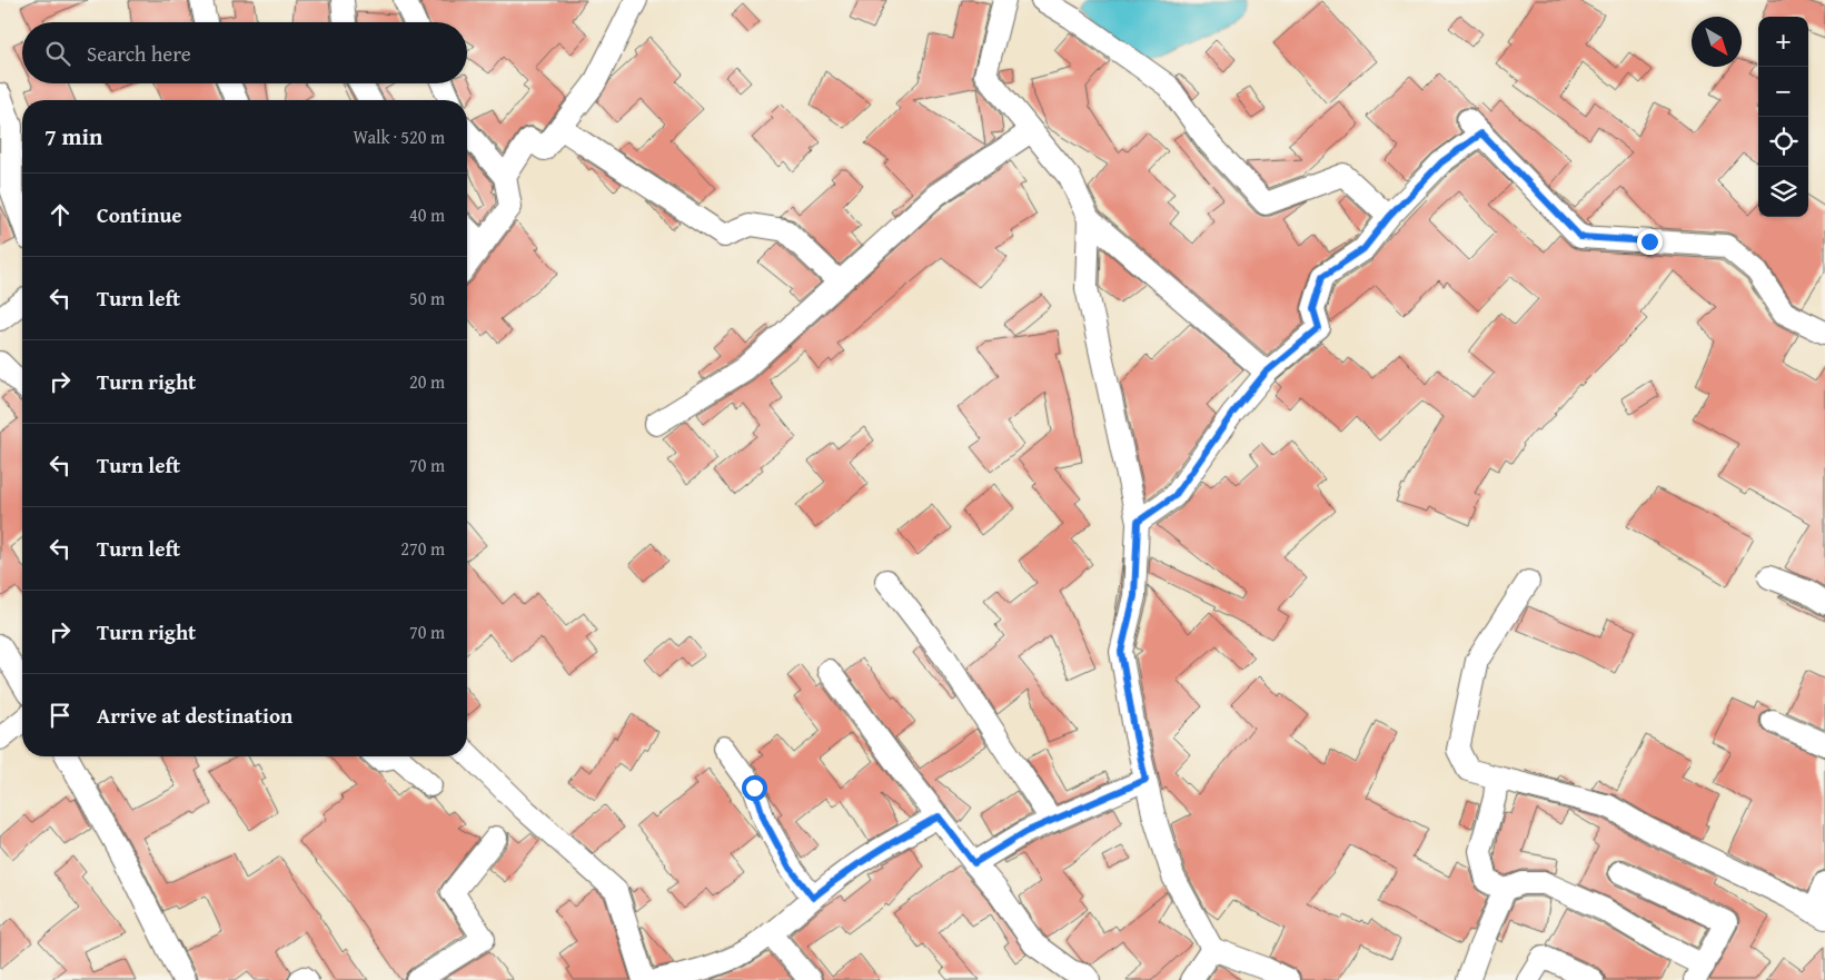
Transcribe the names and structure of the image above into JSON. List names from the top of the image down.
{
  "north": "bottom right",
  "page": {
    "map_buttons": ["+", "−"],
    "search": "Search here",
    "heading": ["7 min", "Walk · 520 m"],
    "list": [
      ["Continue", "40 m"],
      ["Turn left", "50 m"],
      ["Turn right", "20 m"],
      ["Turn left", "70 m"],
      ["Turn left", "270 m"],
      ["Turn right", "70 m"],
      "Arrive at destination"
    ]
  }
}
